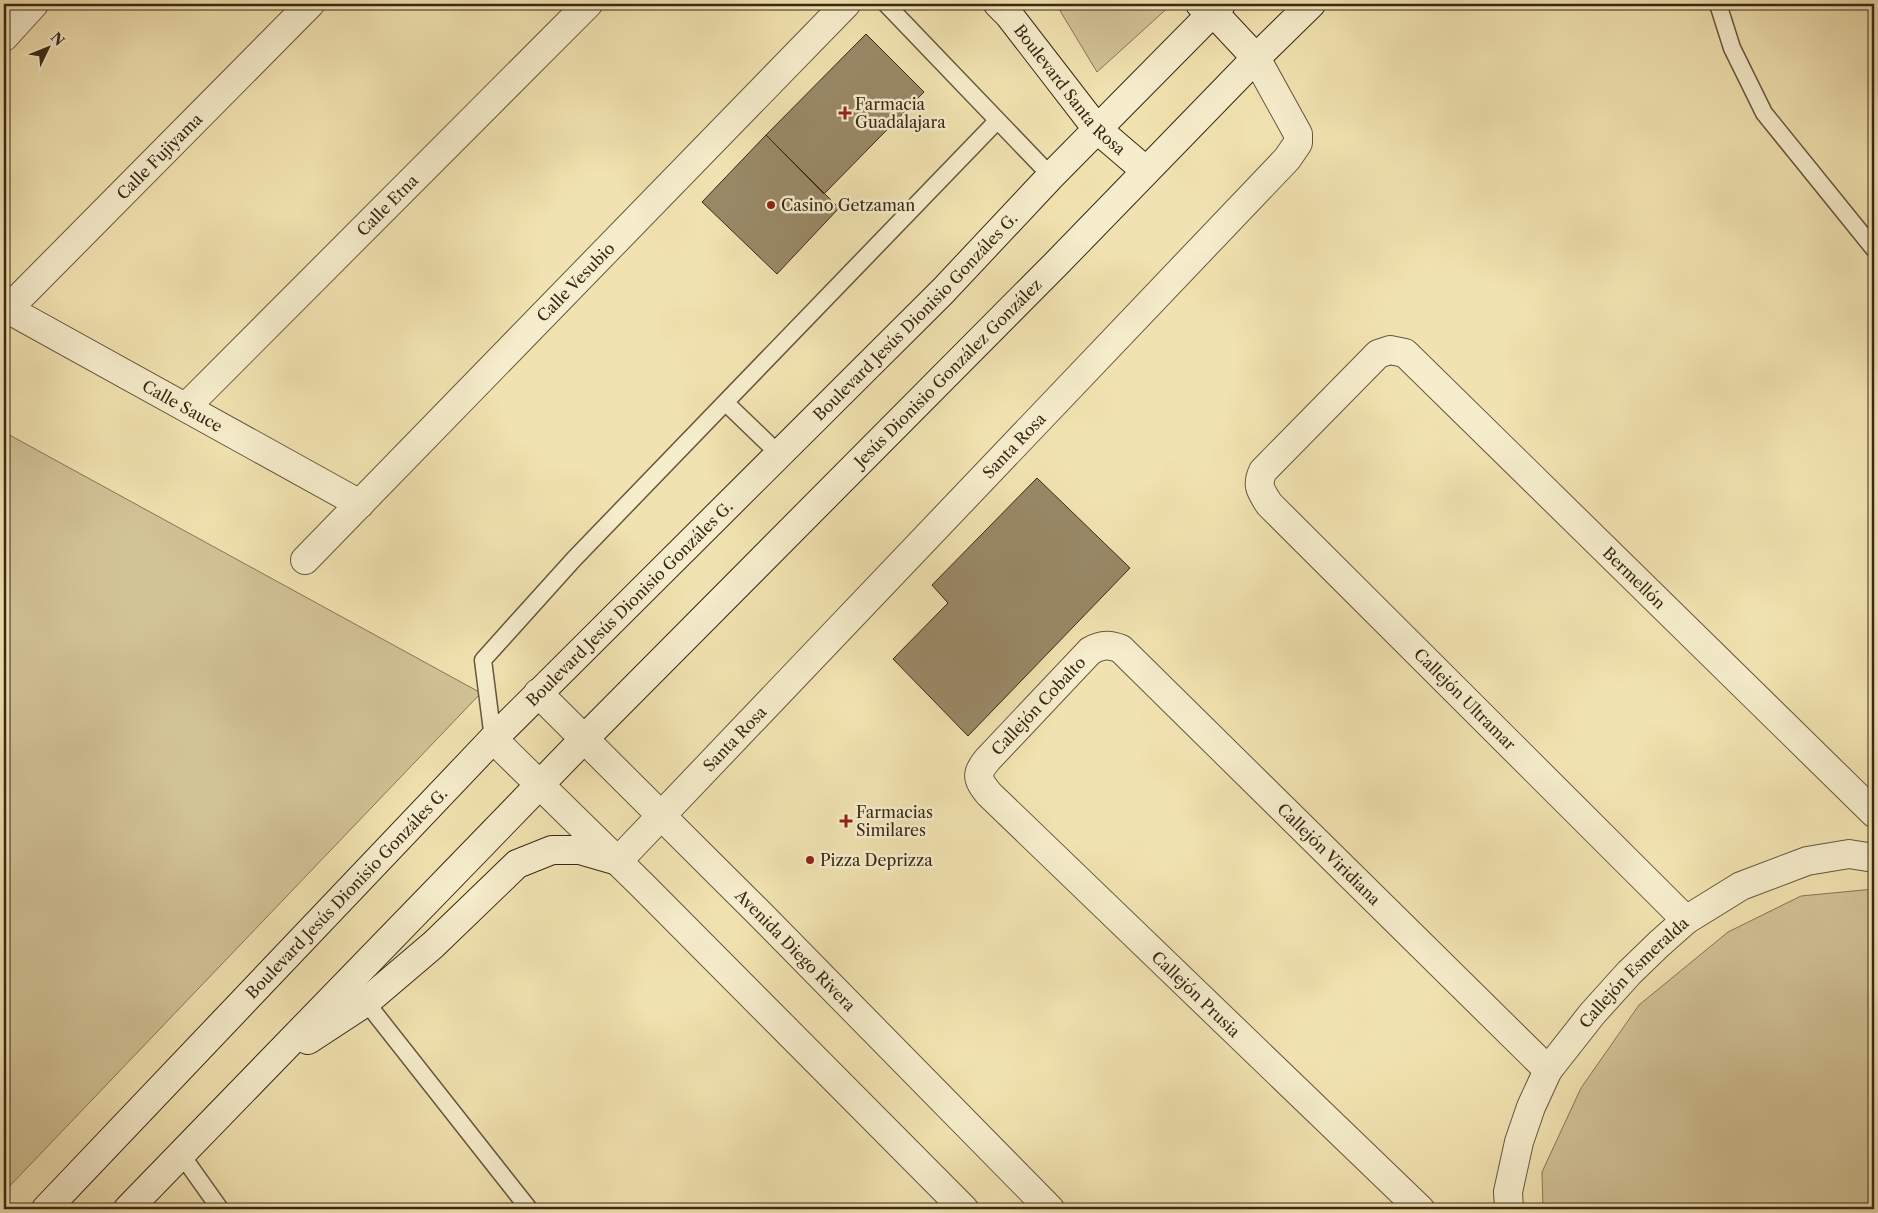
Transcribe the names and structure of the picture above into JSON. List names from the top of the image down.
{
  "streets": {
    "street": [
      "Boulevard Santa Rosa",
      "Calle Fujiyama",
      "Calle Etna",
      "Calle Vesubio",
      "Boulevard Jesús Dionisio Gonzáles G.",
      "Jesús Dionisio González González",
      "Calle Sauce",
      "Santa Rosa",
      "Bermellón",
      "Callejón Ultramar",
      "Callejón Cobalto",
      "Callejón Viridiana",
      "Avenida Diego Rivera",
      "Callejón Esmeralda",
      "Callejón Prusia"
    ]
  },
  "crossings": [
    ["Boulevard Santa Rosa", "Boulevard Jesús Dionisio Gonzáles G."],
    ["Boulevard Santa Rosa", "Jesús Dionisio González González"],
    ["Calle Fujiyama", "Calle Sauce"],
    ["Calle Etna", "Calle Sauce"],
    ["Calle Vesubio", "Calle Sauce"],
    ["Boulevard Jesús Dionisio Gonzáles G.", "Santa Rosa"],
    ["Boulevard Jesús Dionisio Gonzáles G.", "Avenida Diego Rivera"],
    ["Jesús Dionisio González González", "Santa Rosa"],
    ["Jesús Dionisio González González", "Avenida Diego Rivera"],
    ["Santa Rosa", "Avenida Diego Rivera"],
    ["Bermellón", "Callejón Ultramar"],
    ["Callejón Ultramar", "Callejón Esmeralda"],
    ["Callejón Cobalto", "Callejón Viridiana"],
    ["Callejón Cobalto", "Callejón Prusia"],
    ["Callejón Viridiana", "Callejón Esmeralda"]
  ],
  "places": {
    "health": ["Farmacia Guadalajara", "Farmacias Similares"],
    "other": ["Casino Getzaman", "Pizza Deprizza"]
  },
  "north": "top right"
}
